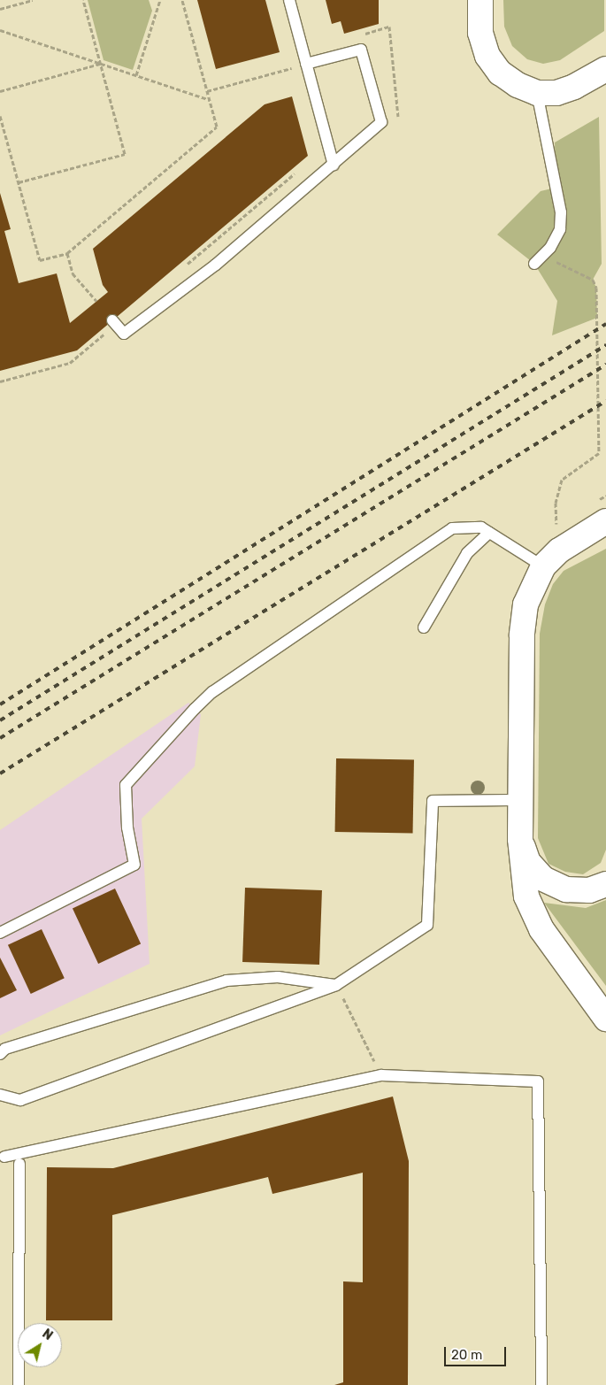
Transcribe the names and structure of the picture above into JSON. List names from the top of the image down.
{
  "scale_bar": "20 m",
  "north": "top right"
}
